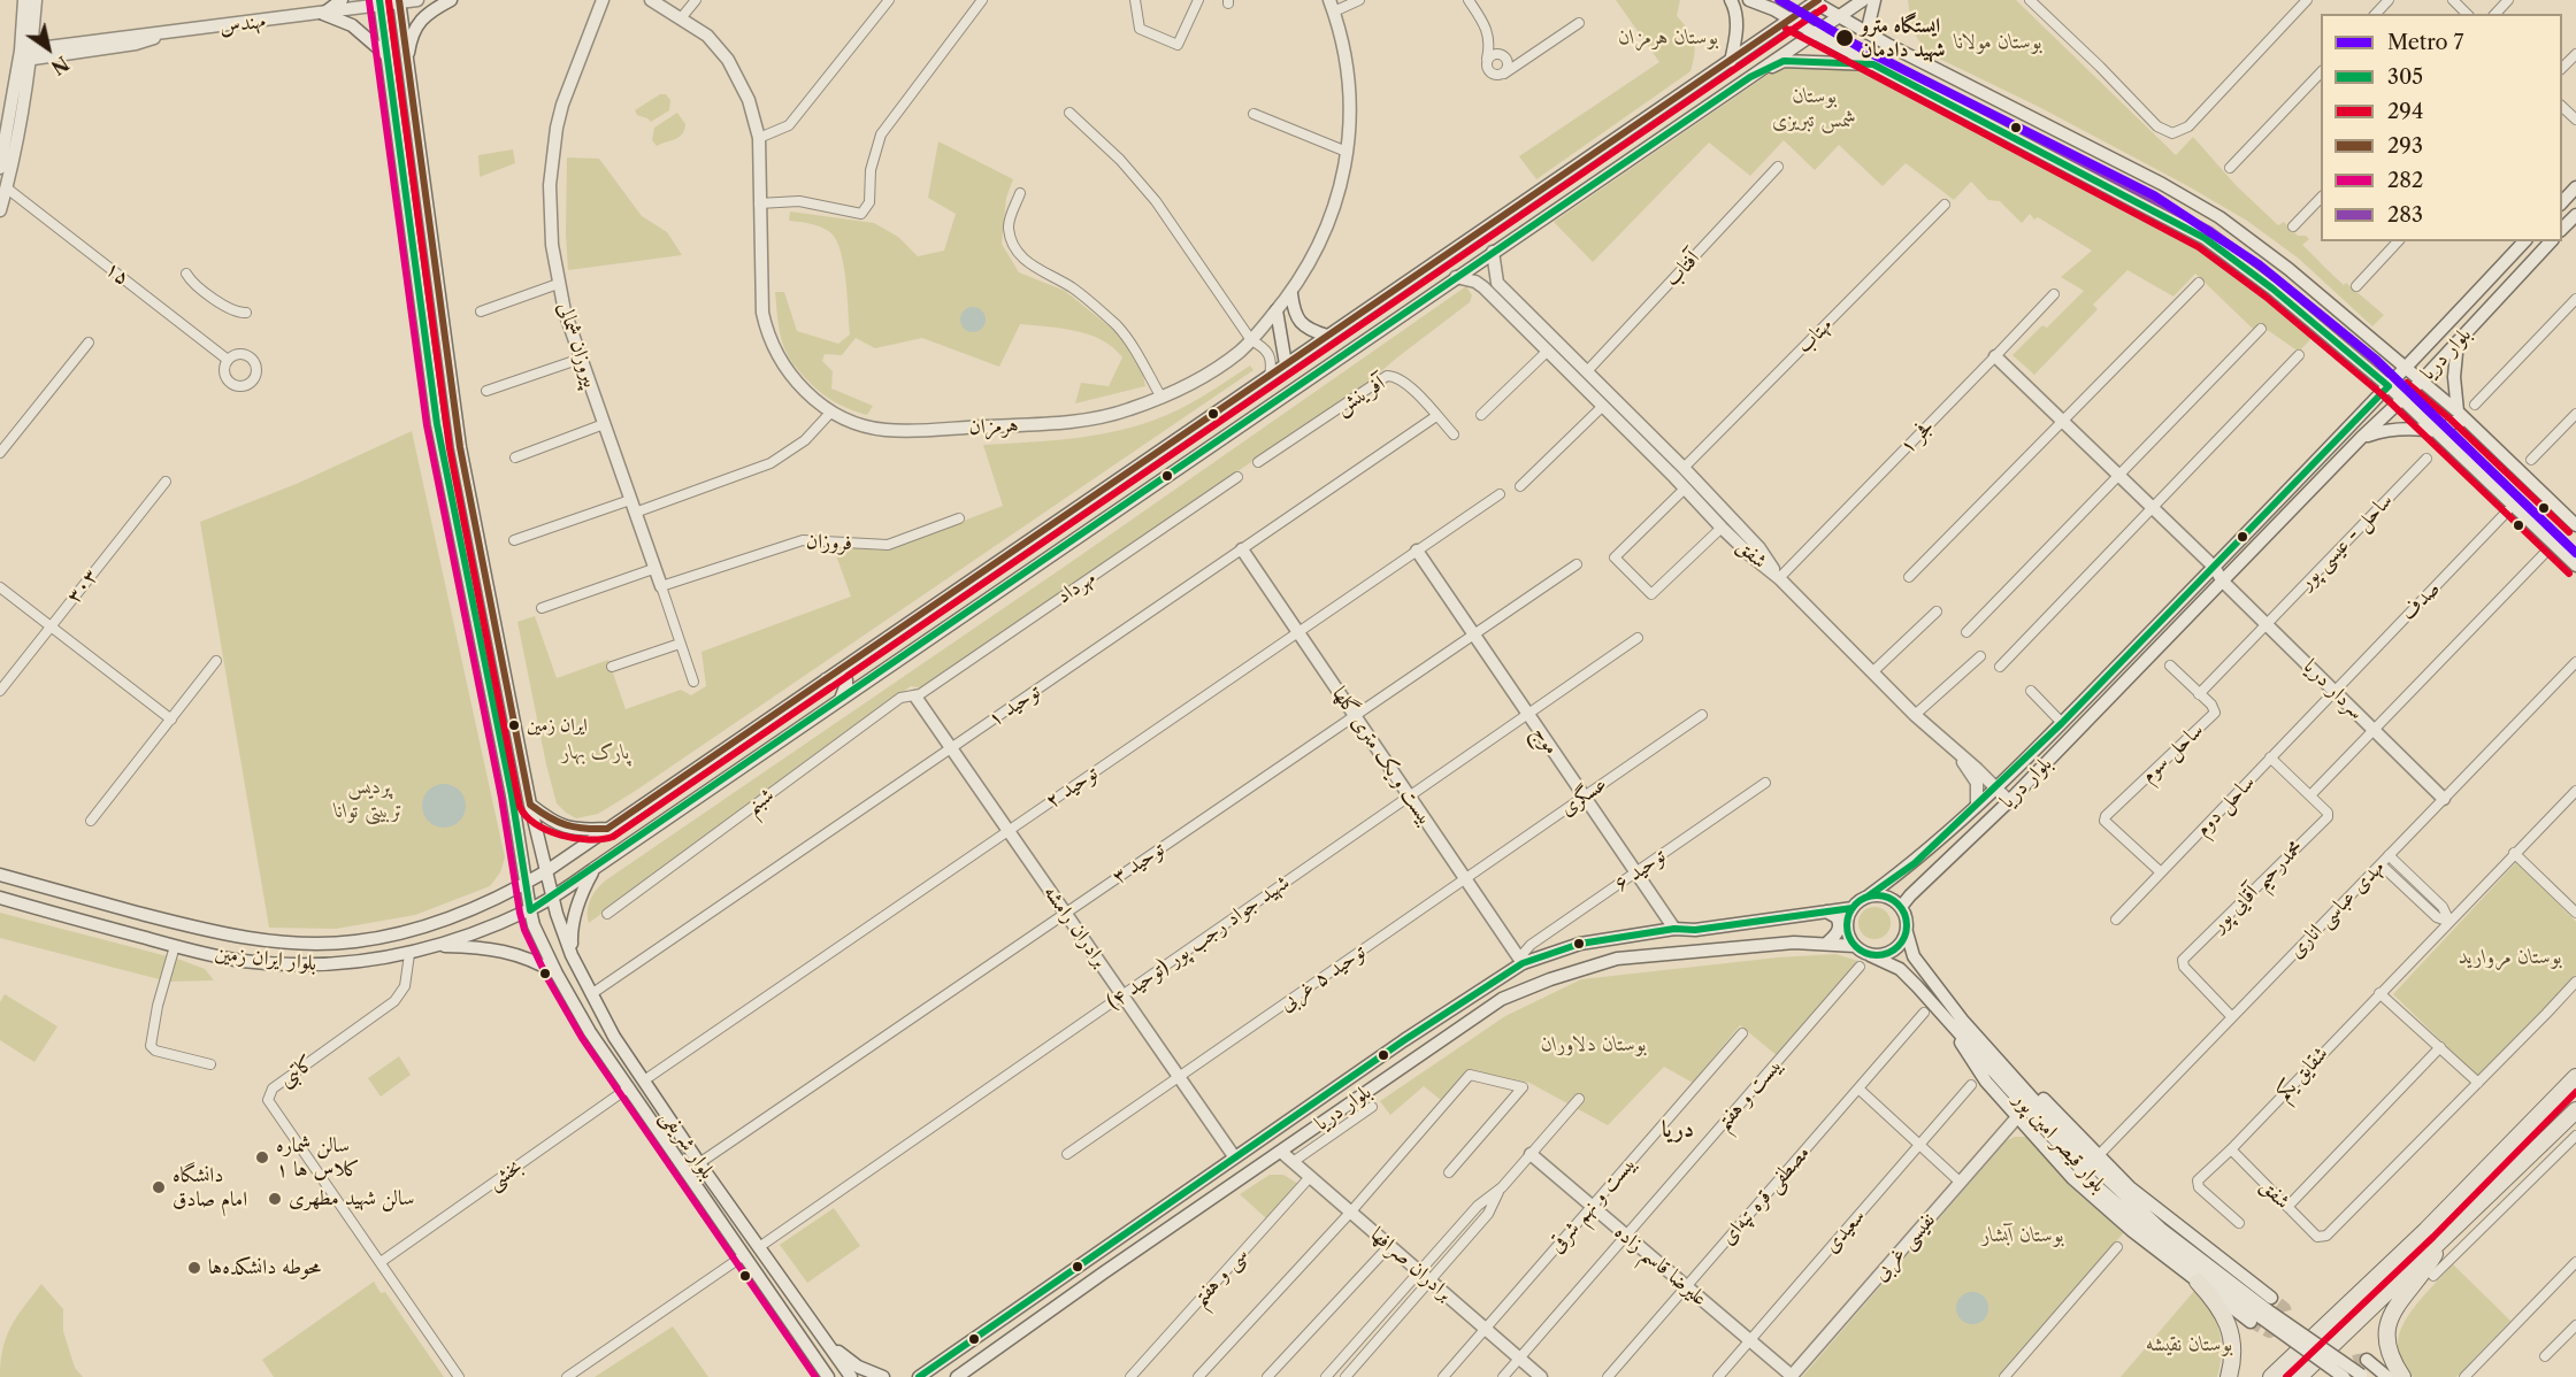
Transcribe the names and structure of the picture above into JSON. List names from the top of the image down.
{
  "streets": {
    "main road": [
      "مهندس",
      "پیروزان شمالی",
      "بلوار دریا",
      "هرمزان",
      "شفق",
      "سردار دریا",
      "موج",
      "بیست و یک متری گلها",
      "برادران رامشه",
      "بلوار ایران زمین",
      "بلوار قیصر امین پور",
      "بلوار شریفی",
      "نفیسی غربی",
      "برادران صرافها",
      "علیرضا قاسم زاده"
    ],
    "street": [
      "آفتاب",
      "۱۵",
      "مهتاب",
      "آفرینش",
      "فجر ۱",
      "ساحل - عیسی پور",
      "فروزان",
      "۳۰۳",
      "مهرداد",
      "صدف",
      "توحید ۱",
      "ساحل سوم",
      "توحید ۲",
      "عسگری",
      "شبنم",
      "ساحل دوم",
      "توحید ۳",
      "توحید ۶",
      "محمدرحیم آقایی پور",
      "مهدی عباسی اناری",
      "شهید جواد رجب پور (توحید ۴)",
      "توحید ۵ غربی",
      "کاتبی",
      "شقایق یکم",
      "بیست و هفتم",
      "بخشی",
      "مصطفی قره تپه‌ای",
      "بیست و نهم شرقی",
      "سعیدی",
      "سی و هفتم"
    ]
  },
  "crossings": [
    ["مهندس", "بلوار شریفی"],
    ["آفتاب", "شفق"],
    ["مهتاب", "شفق"],
    ["پیروزان شمالی", "فروزان"],
    ["بلوار دریا", "شفق"],
    ["بلوار دریا", "سردار دریا"],
    ["بلوار دریا", "موج"],
    ["بلوار دریا", "بیست و یک متری گلها"],
    ["بلوار دریا", "توحید ۶"],
    ["بلوار دریا", "برادران رامشه"],
    ["بلوار دریا", "بلوار قیصر امین پور"],
    ["بلوار دریا", "برادران صرافها"],
    ["آفرینش", "توحید ۱"],
    ["فجر ۱", "شفق"],
    ["ساحل - عیسی پور", "سردار دریا"],
    ["ساحل - عیسی پور", "ساحل سوم"],
    ["شفق", "بلوار ایران زمین"],
    ["شفق", "شقایق یکم"],
    ["مهرداد", "شبنم"],
    ["مهرداد", "برادران رامشه"],
    ["صدف", "سردار دریا"],
    ["صدف", "ساحل دوم"],
    ["سردار دریا", "ساحل سوم"],
    ["سردار دریا", "ساحل دوم"],
    ["سردار دریا", "مهدی عباسی اناری"],
    ["توحید ۱", "بیست و یک متری گلها"],
    ["توحید ۱", "برادران رامشه"],
    ["توحید ۱", "بلوار شریفی"],
    ["موج", "توحید ۲"],
    ["موج", "عسگری"],
    ["موج", "توحید ۳"],
    ["موج", "توحید ۶"],
    ["موج", "شهید جواد رجب پور (توحید ۴)"],
    ["ساحل سوم", "ساحل دوم"],
    ["بیست و یک متری گلها", "توحید ۲"],
    ["بیست و یک متری گلها", "عسگری"],
    ["بیست و یک متری گلها", "توحید ۳"],
    ["بیست و یک متری گلها", "توحید ۶"],
    ["بیست و یک متری گلها", "شهید جواد رجب پور (توحید ۴)"],
    ["بیست و یک متری گلها", "توحید ۵ غربی"],
    ["توحید ۲", "برادران رامشه"],
    ["توحید ۲", "بلوار شریفی"],
    ["عسگری", "توحید ۵ غربی"],
    ["شبنم", "برادران رامشه"],
    ["ساحل دوم", "محمدرحیم آقایی پور"],
    ["توحید ۳", "برادران رامشه"],
    ["توحید ۳", "بلوار شریفی"],
    ["محمدرحیم آقایی پور", "مهدی عباسی اناری"],
    ["برادران رامشه", "شهید جواد رجب پور (توحید ۴)"],
    ["برادران رامشه", "توحید ۵ غربی"],
    ["شهید جواد رجب پور (توحید ۴)", "بلوار شریفی"],
    ["بلوار ایران زمین", "کاتبی"],
    ["بلوار ایران زمین", "بلوار شریفی"],
    ["کاتبی", "بخشی"],
    ["بیست و هفتم", "برادران صرافها"],
    ["بیست و هفتم", "علیرضا قاسم زاده"],
    ["بلوار شریفی", "بخشی"],
    ["مصطفی قره تپه‌ای", "علیرضا قاسم زاده"],
    ["بیست و نهم شرقی", "برادران صرافها"],
    ["بیست و نهم شرقی", "علیرضا قاسم زاده"],
    ["سعیدی", "علیرضا قاسم زاده"],
    ["نفیسی غربی", "علیرضا قاسم زاده"],
    ["برادران صرافها", "سی و هفتم"]
  ],
  "districts": ["دریا"],
  "parks": [
    "بوستان هرمزان",
    "بوستان مولانا",
    "بوستان شمس تبریزی",
    "پارک بهار",
    "پردیس تربیتی توانا",
    "بوستان مروارید",
    "بوستان دلاوران",
    "بوستان آبشار",
    "بوستان نقیشه"
  ],
  "places": [
    "ایستگاه مترو شهید دادمان",
    "ایران زمین",
    "سالن شماره ۱ کلاس ها",
    "دانشگاه امام صادق",
    "سالن شهید مطهری",
    "محوطه دانشکده‌ها"
  ],
  "lines": [
    "metro line 7",
    "transit line 305",
    "transit line 293",
    "transit line 283",
    "transit line 294",
    "transit line 282"
  ],
  "legend": [
    "Metro 7",
    "305",
    "294",
    "293",
    "282",
    "283"
  ],
  "north": "bottom right"
}
